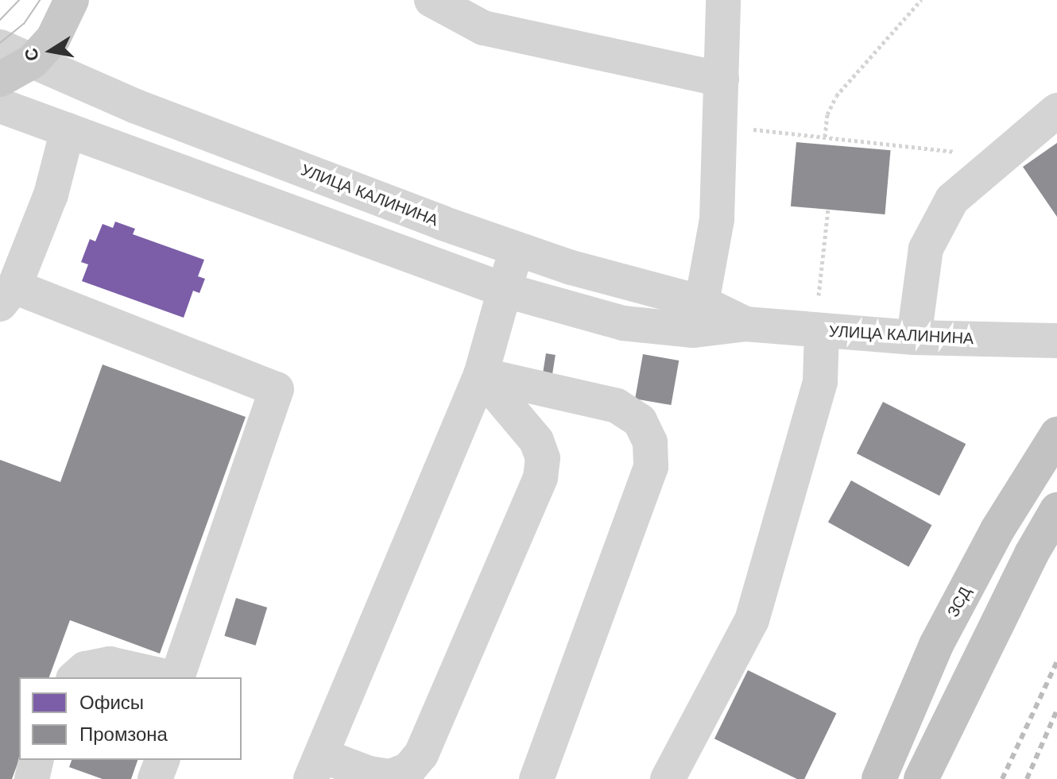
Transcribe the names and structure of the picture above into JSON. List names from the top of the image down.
{
  "streets": {
    "highway": ["ЗСД"],
    "street": ["УЛИЦА КАЛИНИНА"]
  },
  "legend": ["Офисы", "Промзона"],
  "north": "left"
}
